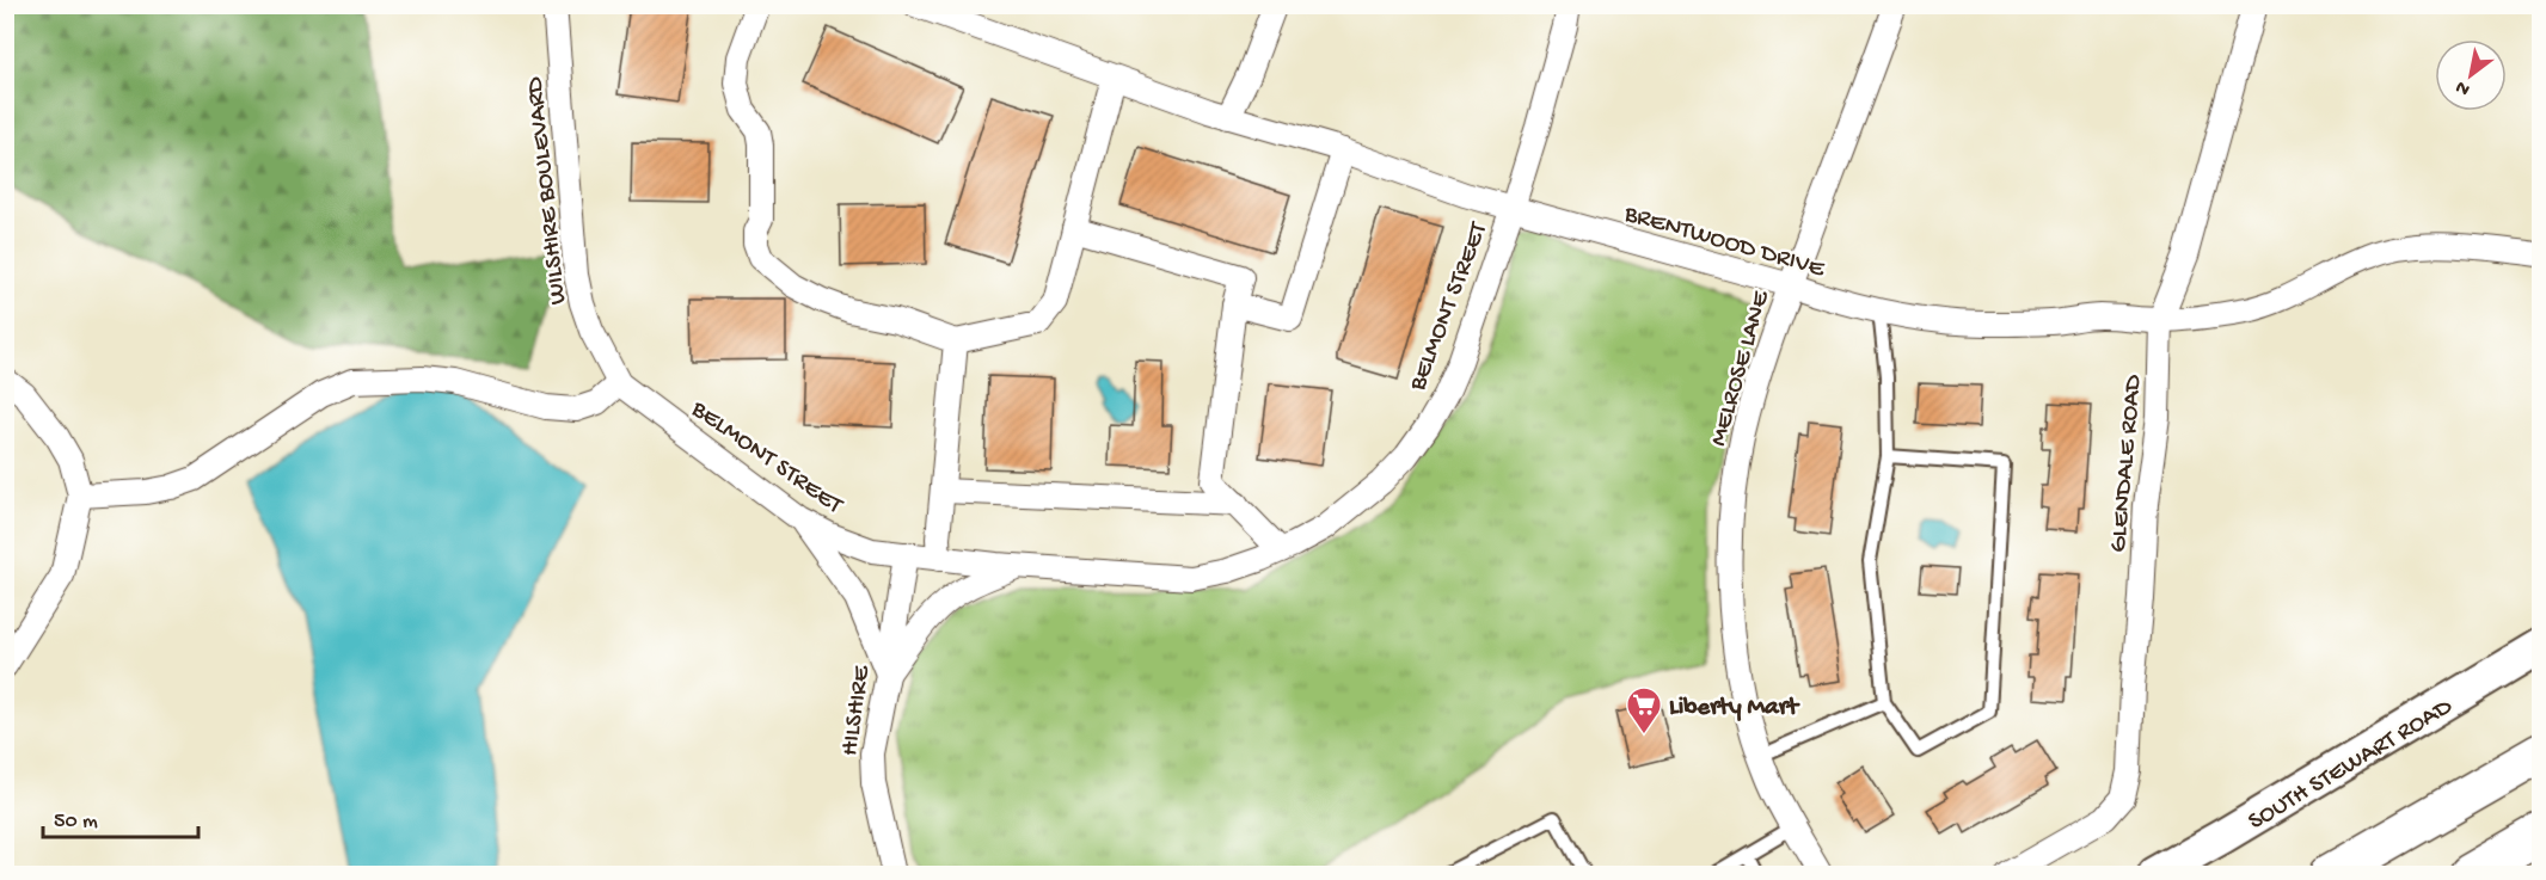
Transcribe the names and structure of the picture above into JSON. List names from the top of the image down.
{
  "streets": {
    "street": [
      "WILSHIRE BOULEVARD",
      "BRENTWOOD DRIVE",
      "BELMONT STREET",
      "MELROSE LANE",
      "GLENDALE ROAD",
      "HILSHIRE",
      "SOUTH STEWART ROAD"
    ]
  },
  "crossings": [
    ["WILSHIRE BOULEVARD", "BELMONT STREET"],
    ["BRENTWOOD DRIVE", "BELMONT STREET"],
    ["BRENTWOOD DRIVE", "MELROSE LANE"],
    ["BRENTWOOD DRIVE", "GLENDALE ROAD"],
    ["BELMONT STREET", "HILSHIRE"]
  ],
  "places": {
    "supermarket": ["Liberty Mart"]
  },
  "scale_bar": "50 m",
  "north": "bottom left"
}
